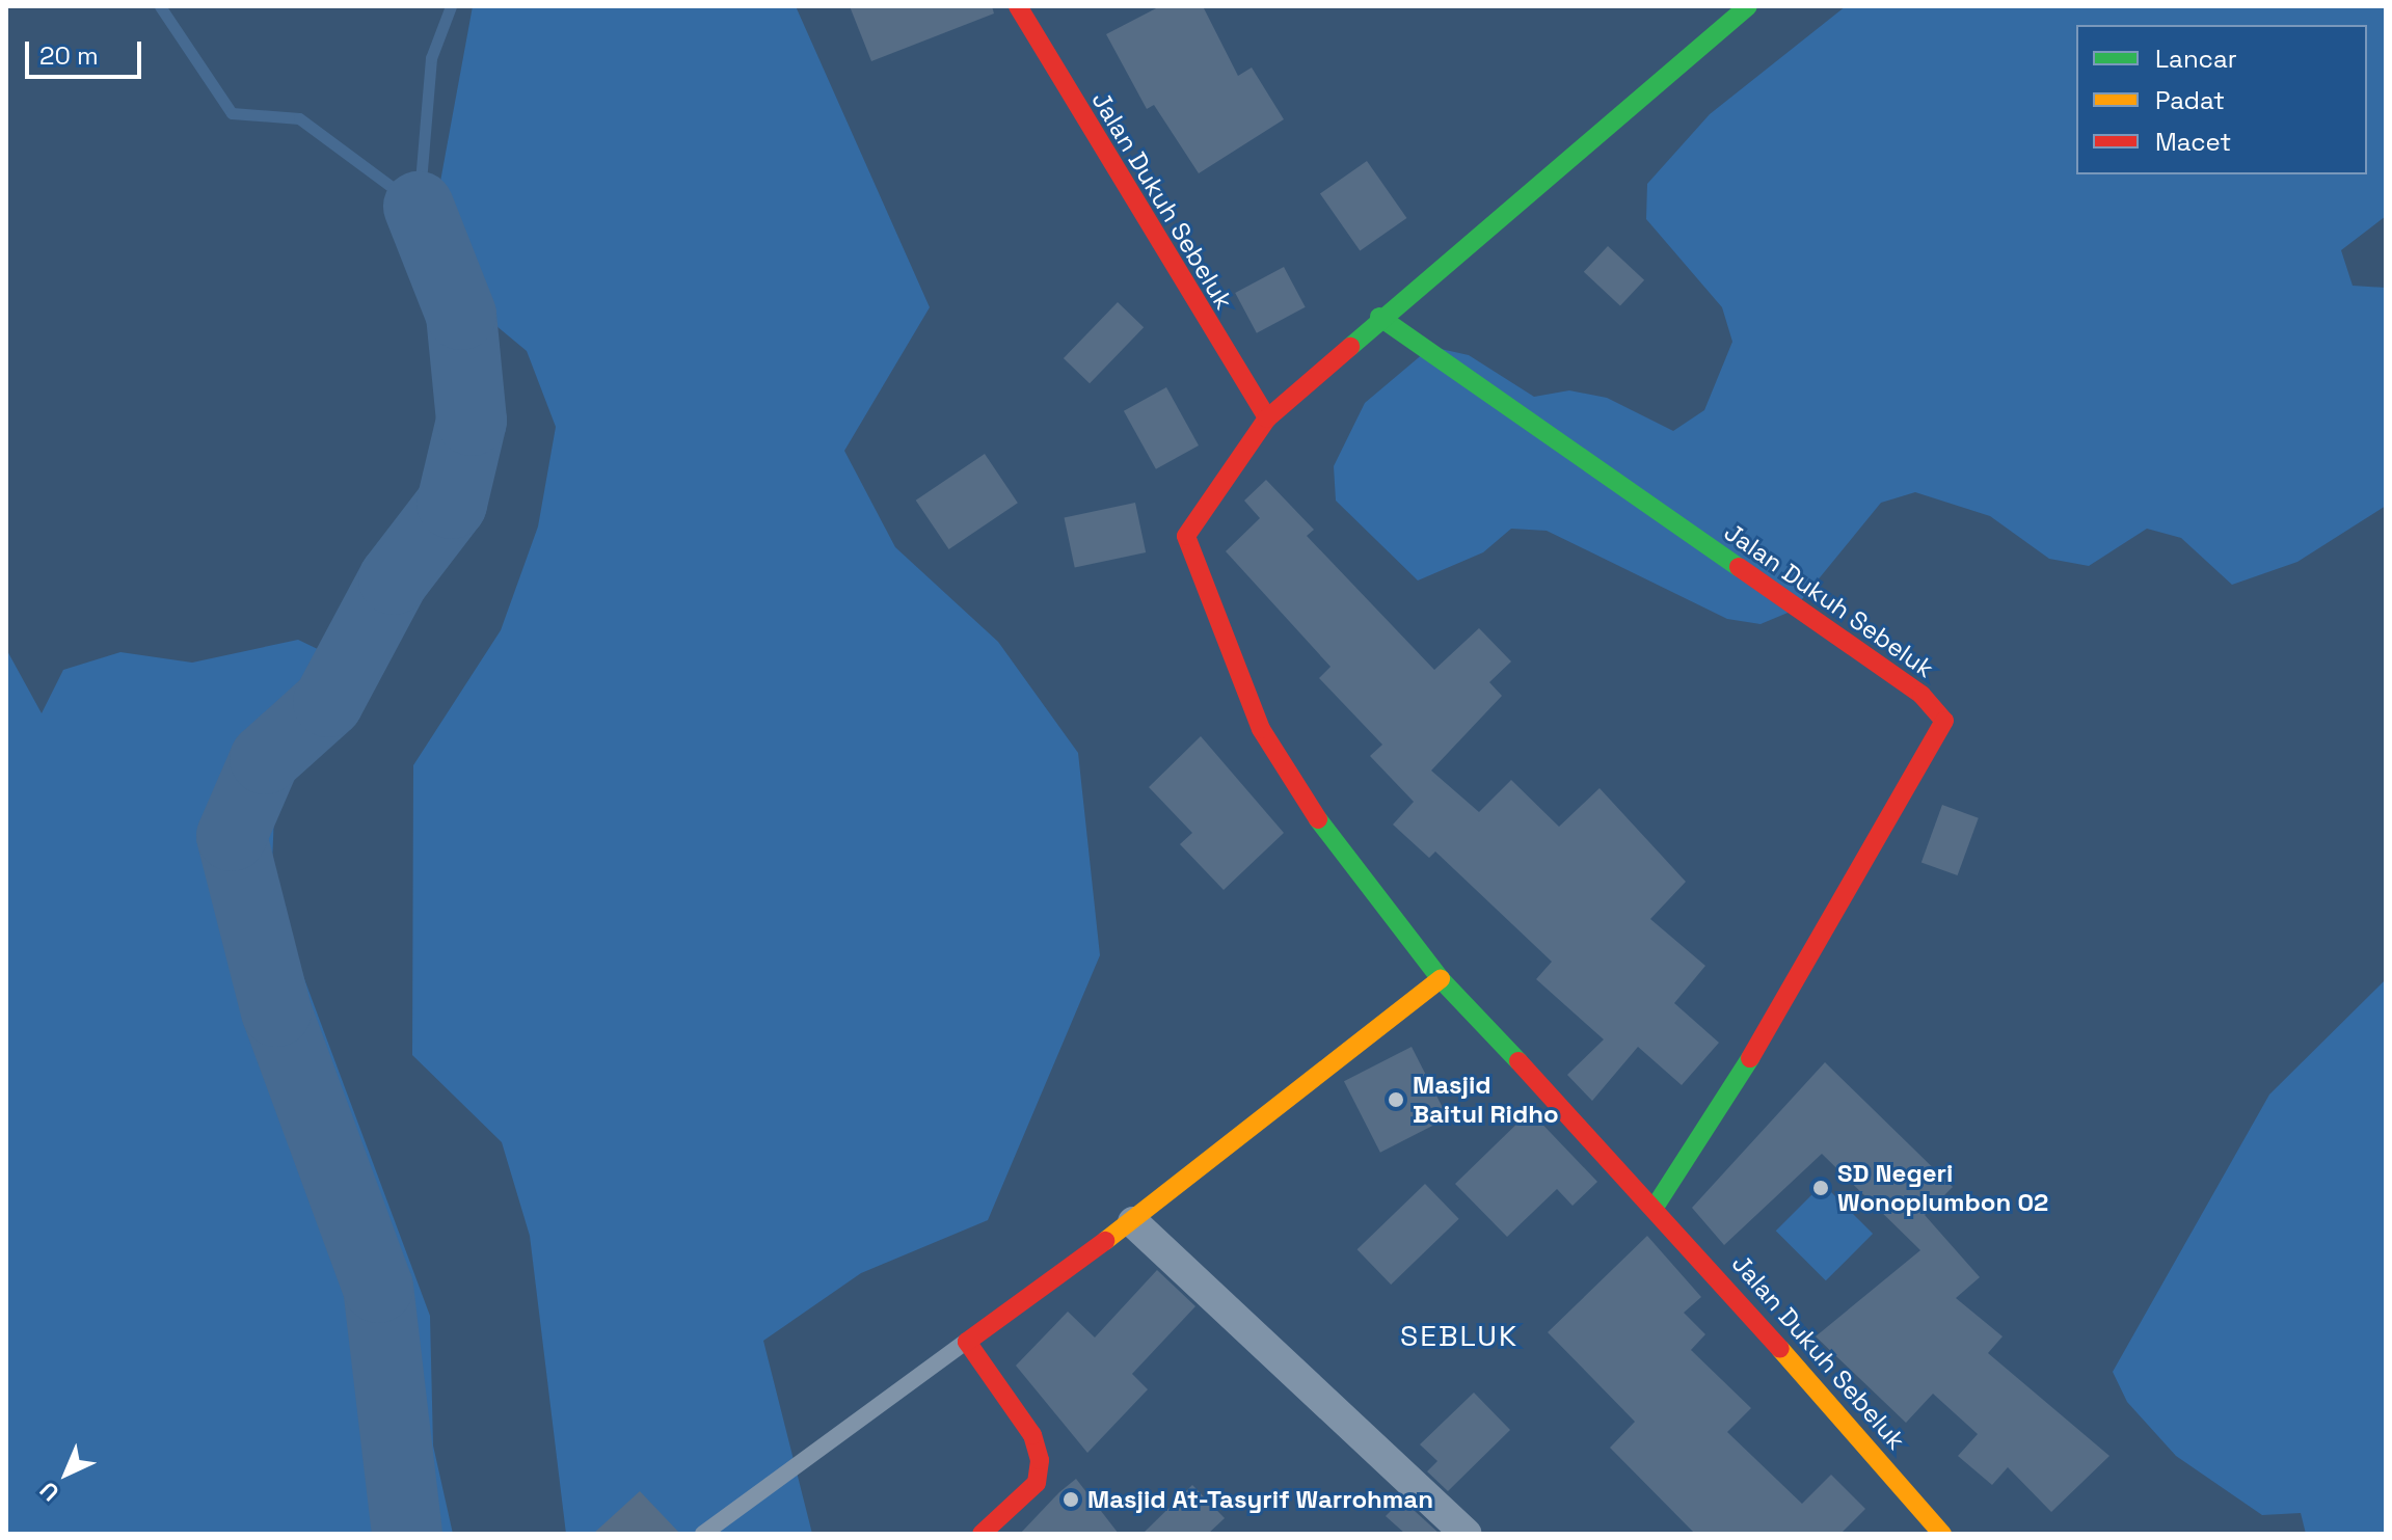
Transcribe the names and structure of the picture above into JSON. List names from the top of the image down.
{
  "streets": {
    "street": ["Jalan Dukuh Sebeluk"]
  },
  "districts": ["SEBLUK"],
  "places": ["Masjid Baitul Ridho", "SD Negeri Wonoplumbon 02", "Masjid At-Tasyrif Warrohman"],
  "legend": ["Lancar", "Padat", "Macet"],
  "scale_bar": "20 m",
  "north": "bottom left"
}
